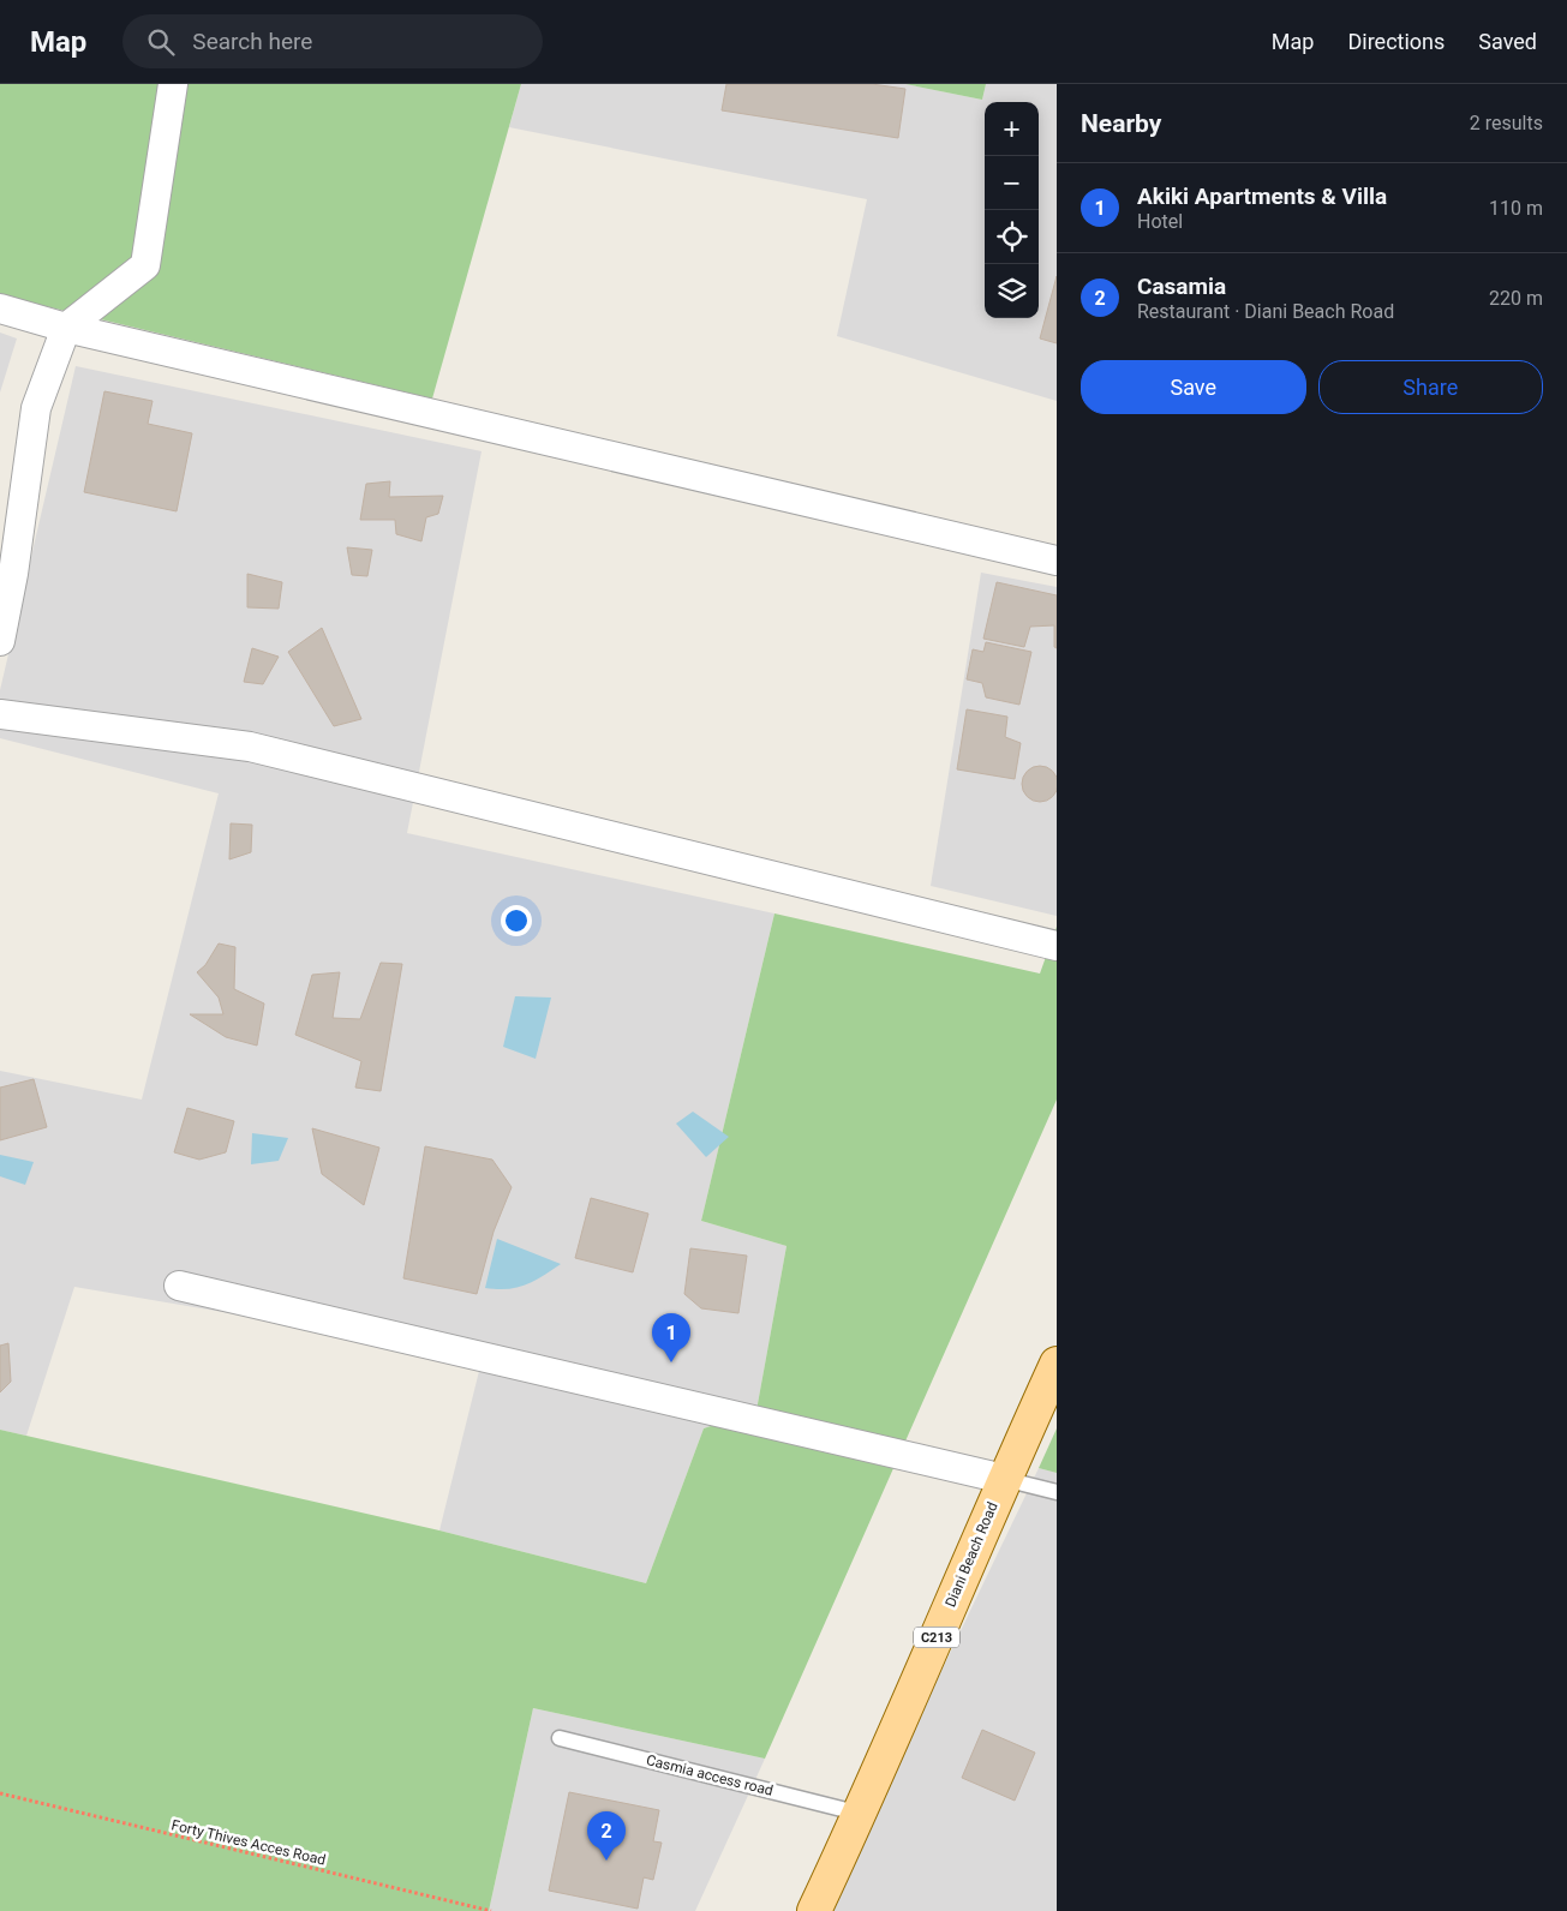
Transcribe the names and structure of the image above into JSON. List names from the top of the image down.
{
  "streets": {
    "main road": ["Diani Beach Road", "C213"],
    "lane": ["Casmia access road"],
    "path": ["Forty Thives Acces Road"]
  },
  "crossings": [
    ["Diani Beach Road", "Casmia access road"]
  ],
  "page": {
    "header": "Map",
    "search": "Search here",
    "nav": ["Map", "Directions", "Saved"],
    "heading": ["Nearby", "2 results"],
    "map_buttons": ["+", "−"],
    "list": [
      {
        "mark": "1",
        "name": "Akiki Apartments & Villa",
        "note": "Hotel",
        "value": "110 m"
      },
      {
        "mark": "2",
        "name": "Casamia",
        "note": "Restaurant · Diani Beach Road",
        "value": "220 m"
      }
    ],
    "buttons": ["Save", "Share"],
    "pins": ["1", "2"]
  }
}
